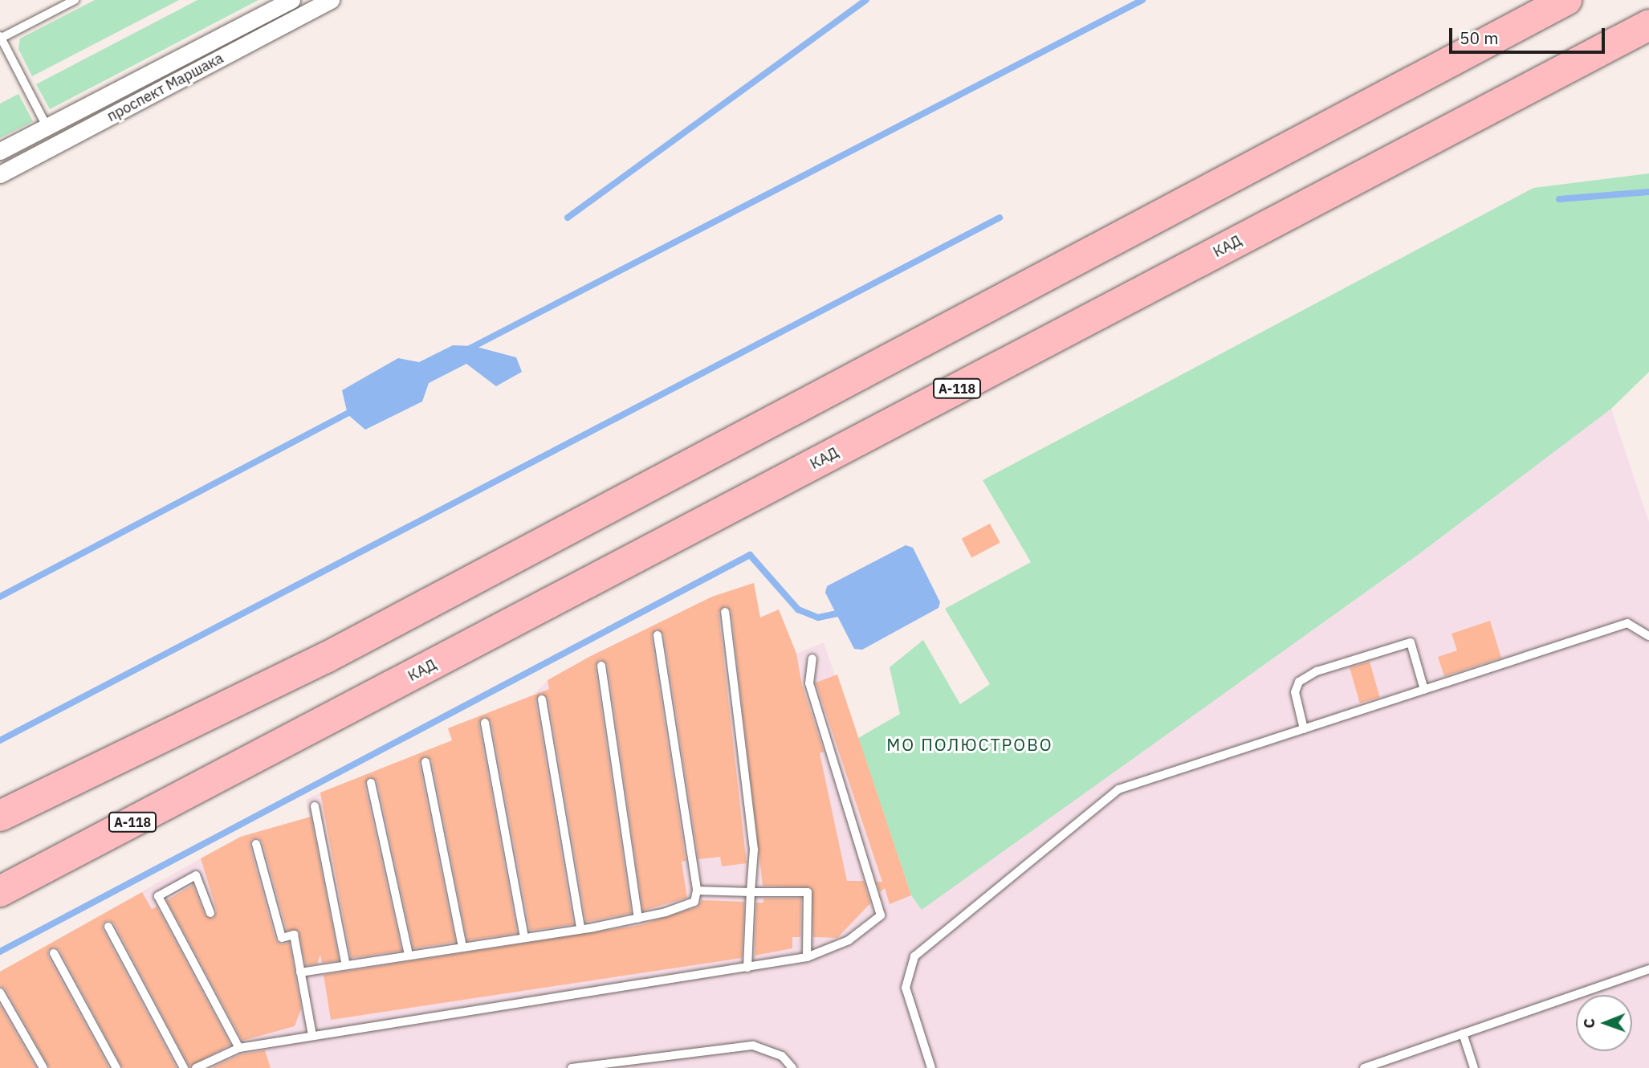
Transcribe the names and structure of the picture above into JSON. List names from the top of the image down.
{
  "streets": {
    "highway": ["КАД", "А-118"],
    "street": ["проспект Маршака"]
  },
  "districts": ["МО ПОЛЮСТРОВО"],
  "scale_bar": "50 m",
  "north": "left"
}
